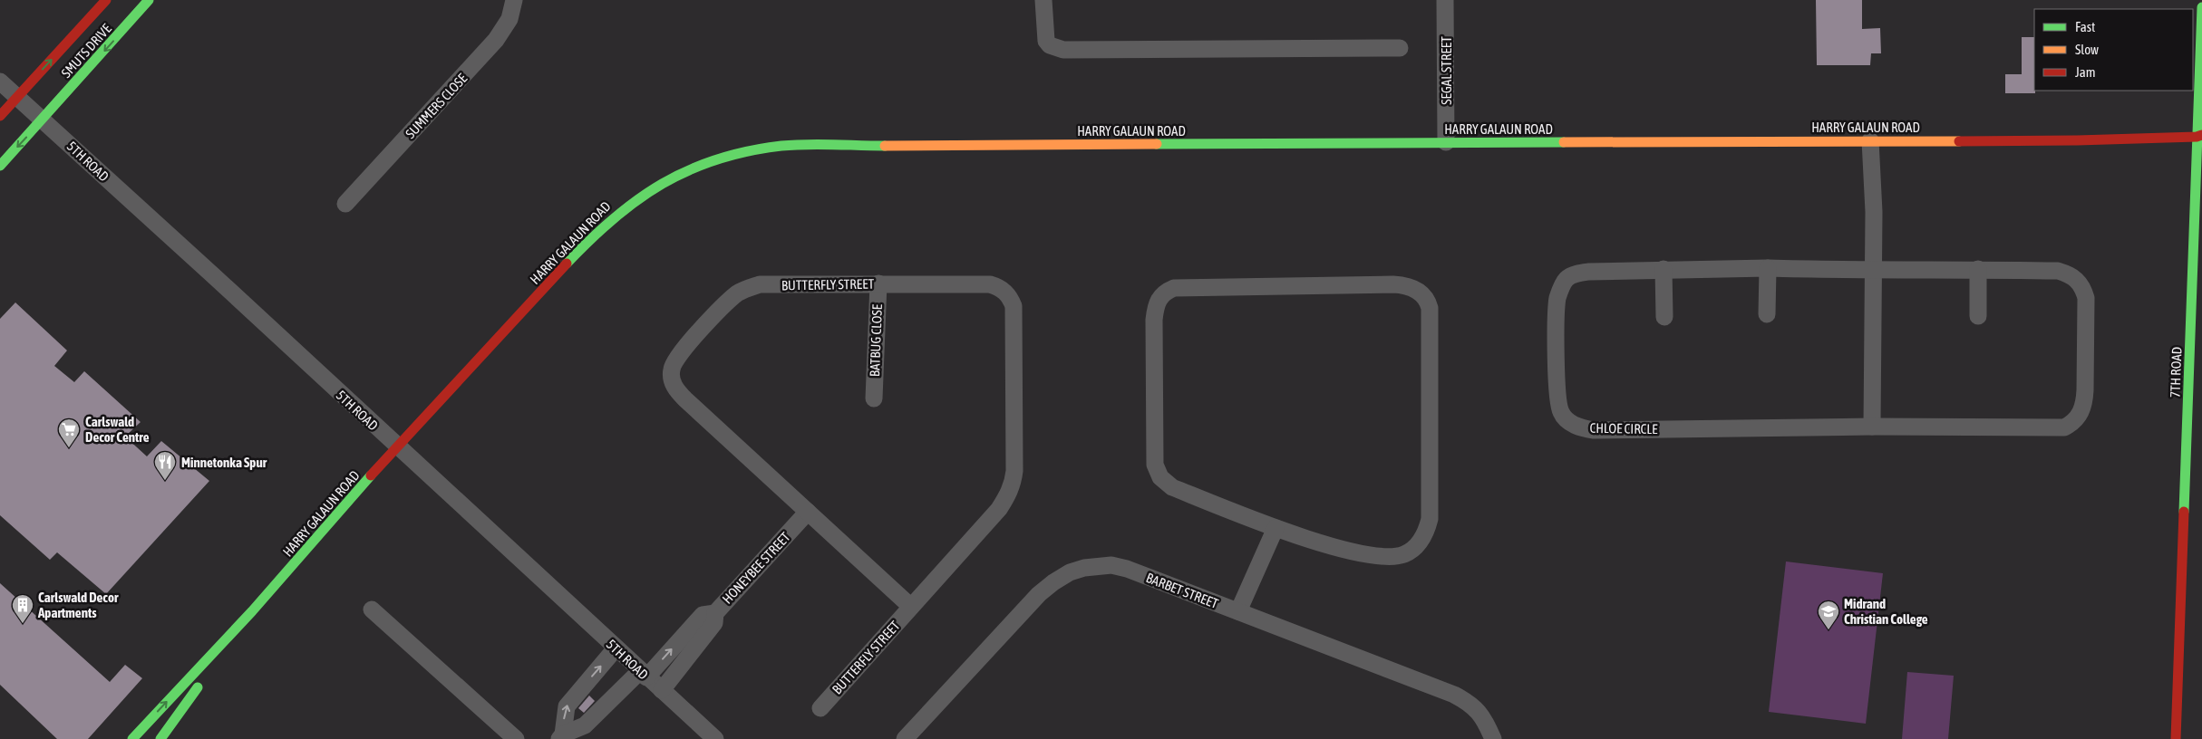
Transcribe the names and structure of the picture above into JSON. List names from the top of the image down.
{
  "streets": {
    "main road": ["SMUTS DRIVE", "HARRY GALAUN ROAD", "7TH ROAD"],
    "street": [
      "SEGAL STREET",
      "SUMMERS CLOSE",
      "5TH ROAD",
      "BUTTERFLY STREET",
      "BATBUG CLOSE",
      "CHLOE CIRCLE",
      "HONEYBEE STREET",
      "BARBET STREET"
    ]
  },
  "crossings": [
    ["SMUTS DRIVE", "5TH ROAD"],
    ["SEGAL STREET", "HARRY GALAUN ROAD"],
    ["HARRY GALAUN ROAD", "5TH ROAD"],
    ["HARRY GALAUN ROAD", "7TH ROAD"],
    ["5TH ROAD", "HONEYBEE STREET"],
    ["BUTTERFLY STREET", "BATBUG CLOSE"],
    ["BUTTERFLY STREET", "HONEYBEE STREET"]
  ],
  "places": {
    "supermarket": ["Carlswald Decor Centre"],
    "restaurant": ["Minnetonka Spur"],
    "building": ["Carlswald Decor Apartments"],
    "school or university": ["Midrand Christian College"]
  },
  "legend": ["Fast", "Slow", "Jam"]
}
